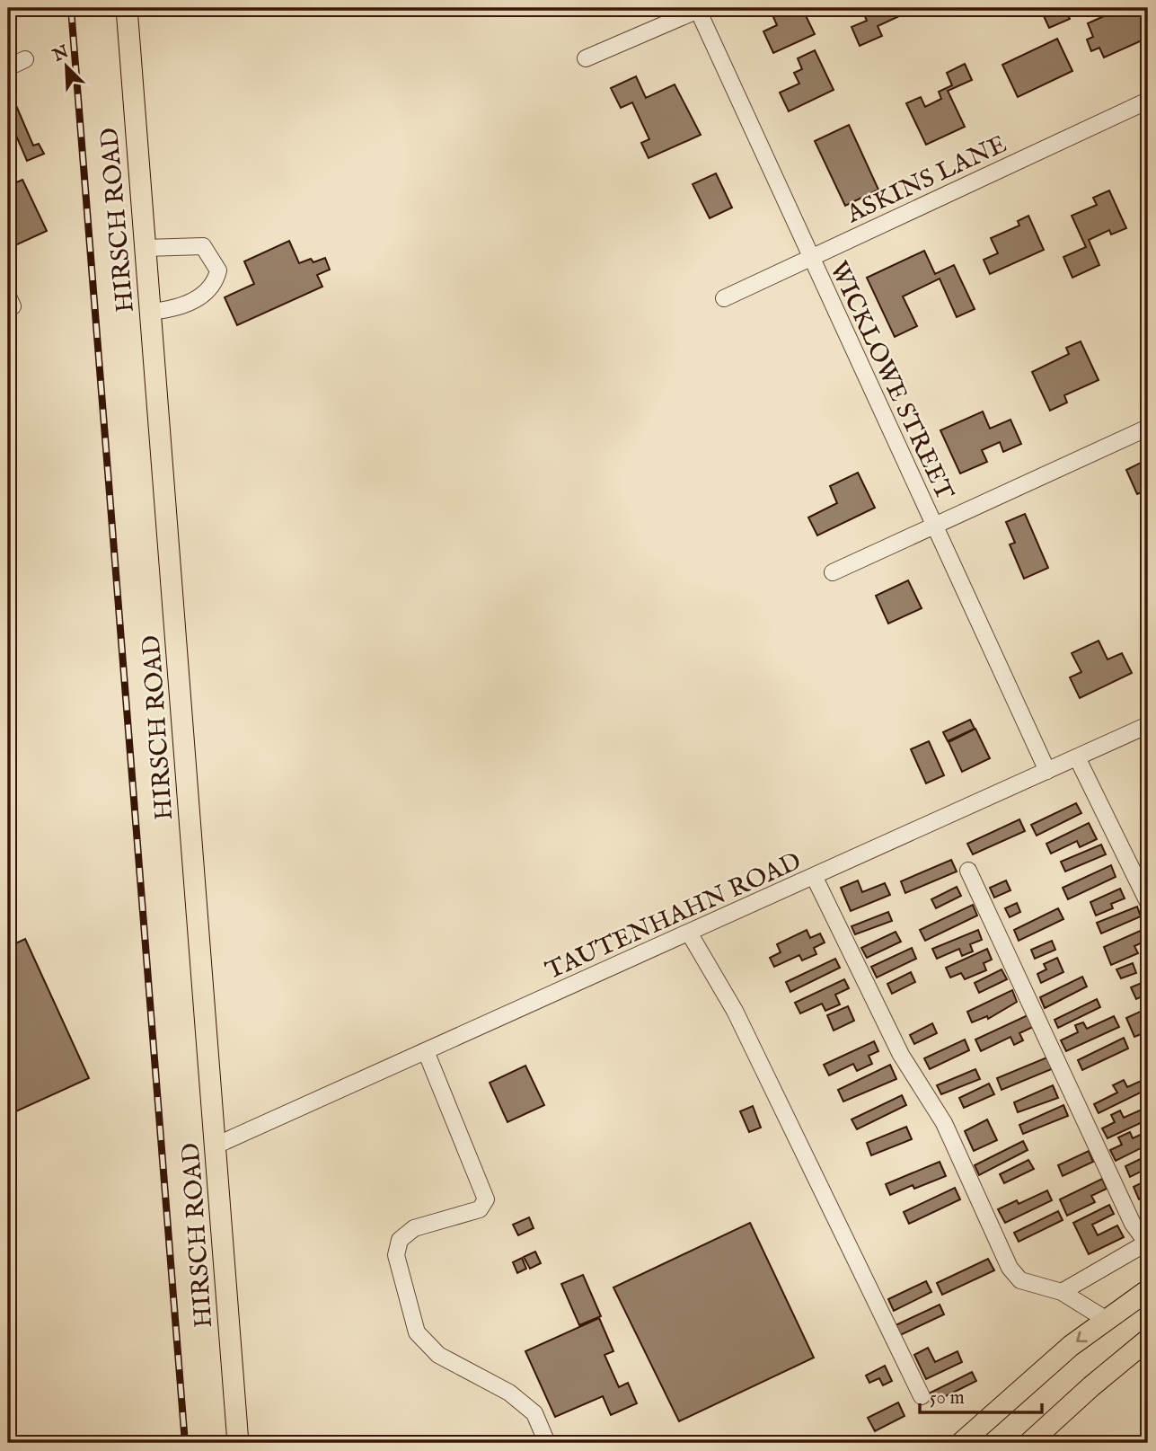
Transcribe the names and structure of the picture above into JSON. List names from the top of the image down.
{
  "streets": {
    "main road": ["HIRSCH ROAD"],
    "street": ["ASKINS LANE", "WICKLOWE STREET", "TAUTENHAHN ROAD"]
  },
  "crossings": [
    ["ASKINS LANE", "WICKLOWE STREET"],
    ["HIRSCH ROAD", "TAUTENHAHN ROAD"],
    ["WICKLOWE STREET", "TAUTENHAHN ROAD"]
  ],
  "scale_bar": "50 m",
  "north": "top left"
}
